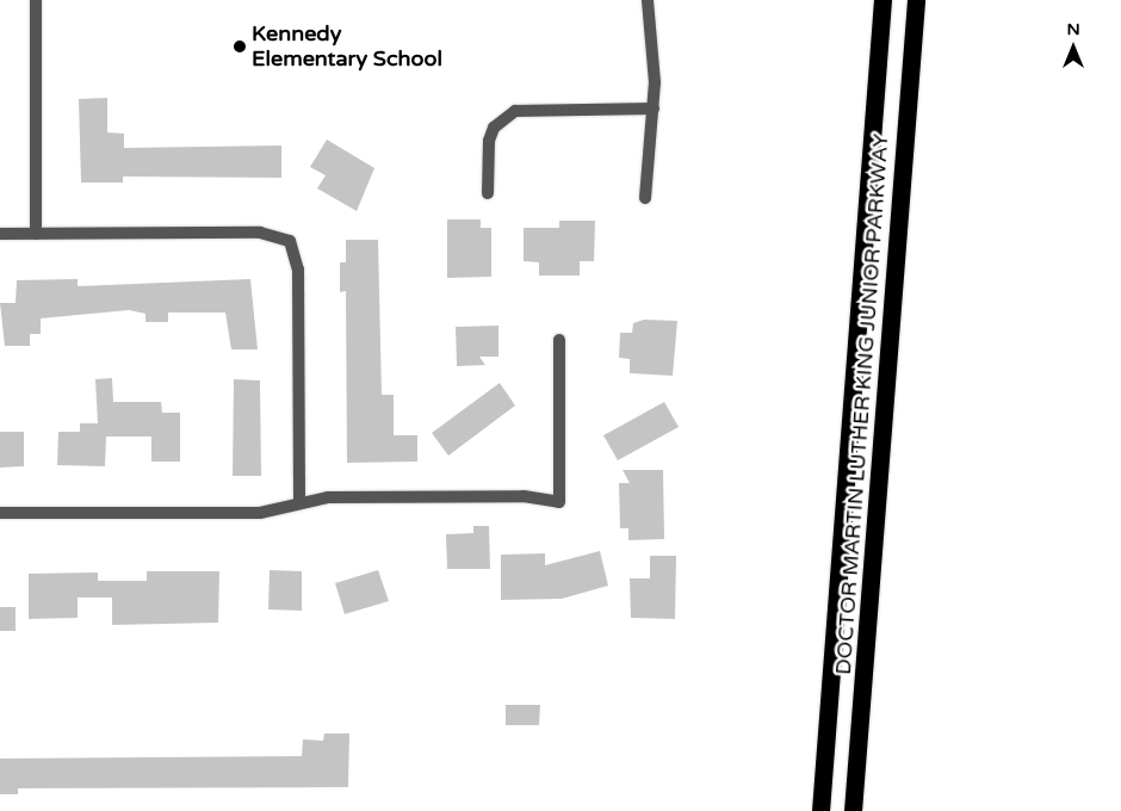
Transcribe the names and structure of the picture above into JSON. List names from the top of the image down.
{
  "streets": {
    "highway": ["DOCTOR MARTIN LUTHER KING JUNIOR PARKWAY"]
  },
  "places": ["Kennedy Elementary School"],
  "north": "top"
}
